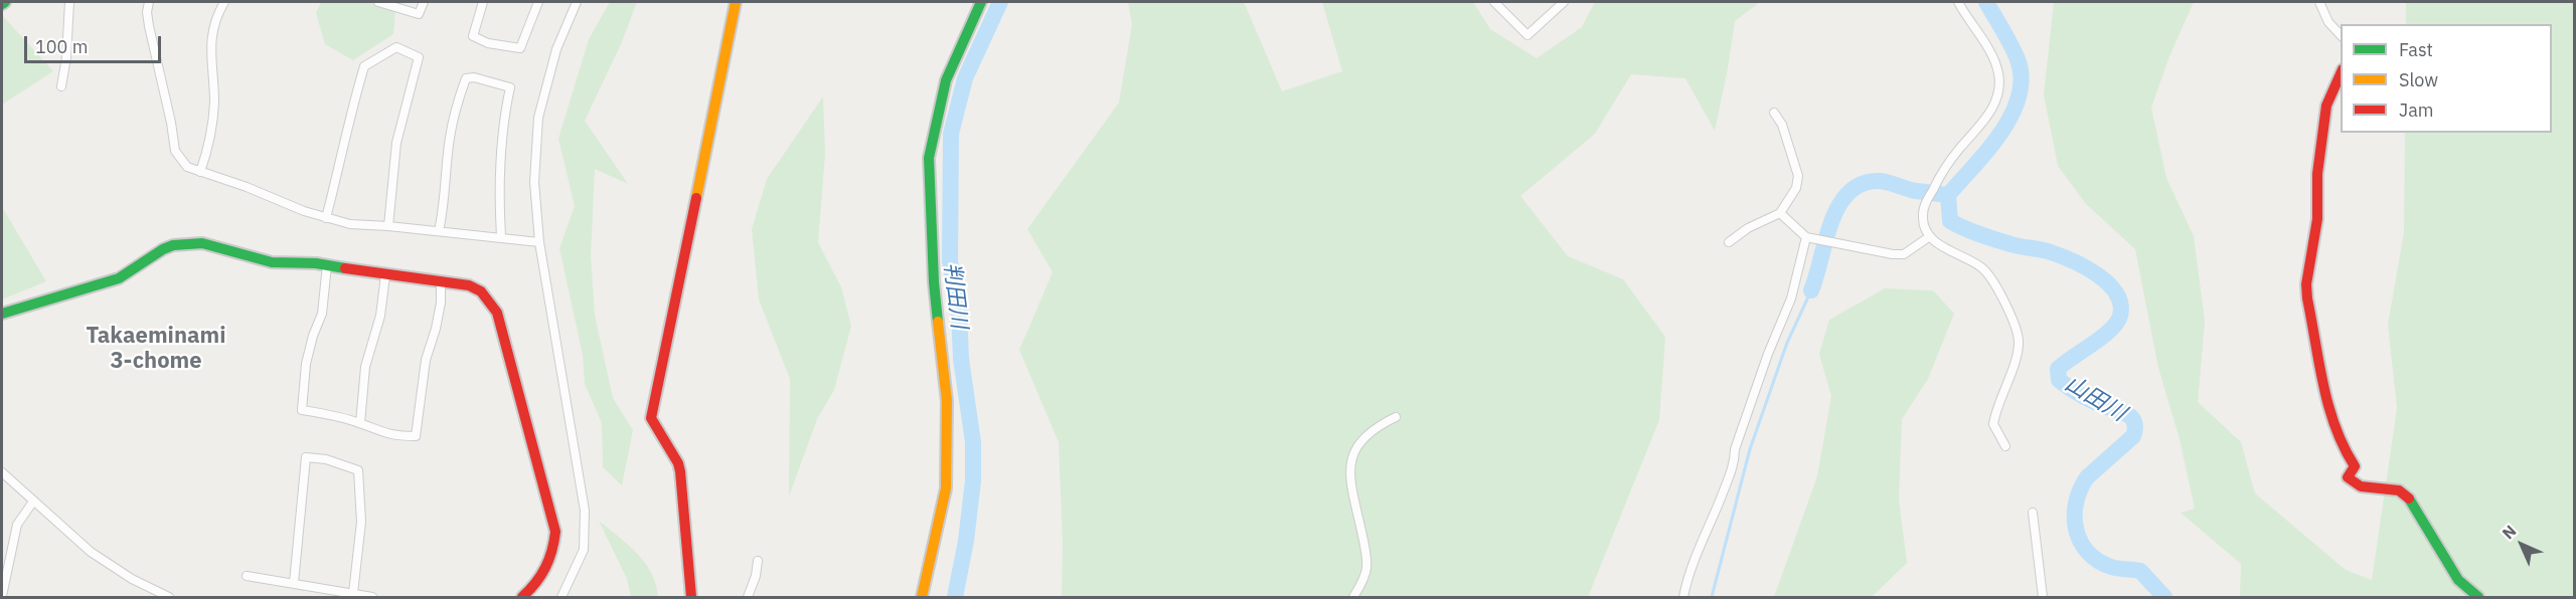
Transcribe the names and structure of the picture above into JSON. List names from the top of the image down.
{
  "districts": ["Takaeminami 3-chome"],
  "water": ["判田川", "山田川"],
  "legend": ["Fast", "Slow", "Jam"],
  "scale_bar": "100 m",
  "north": "top left"
}
